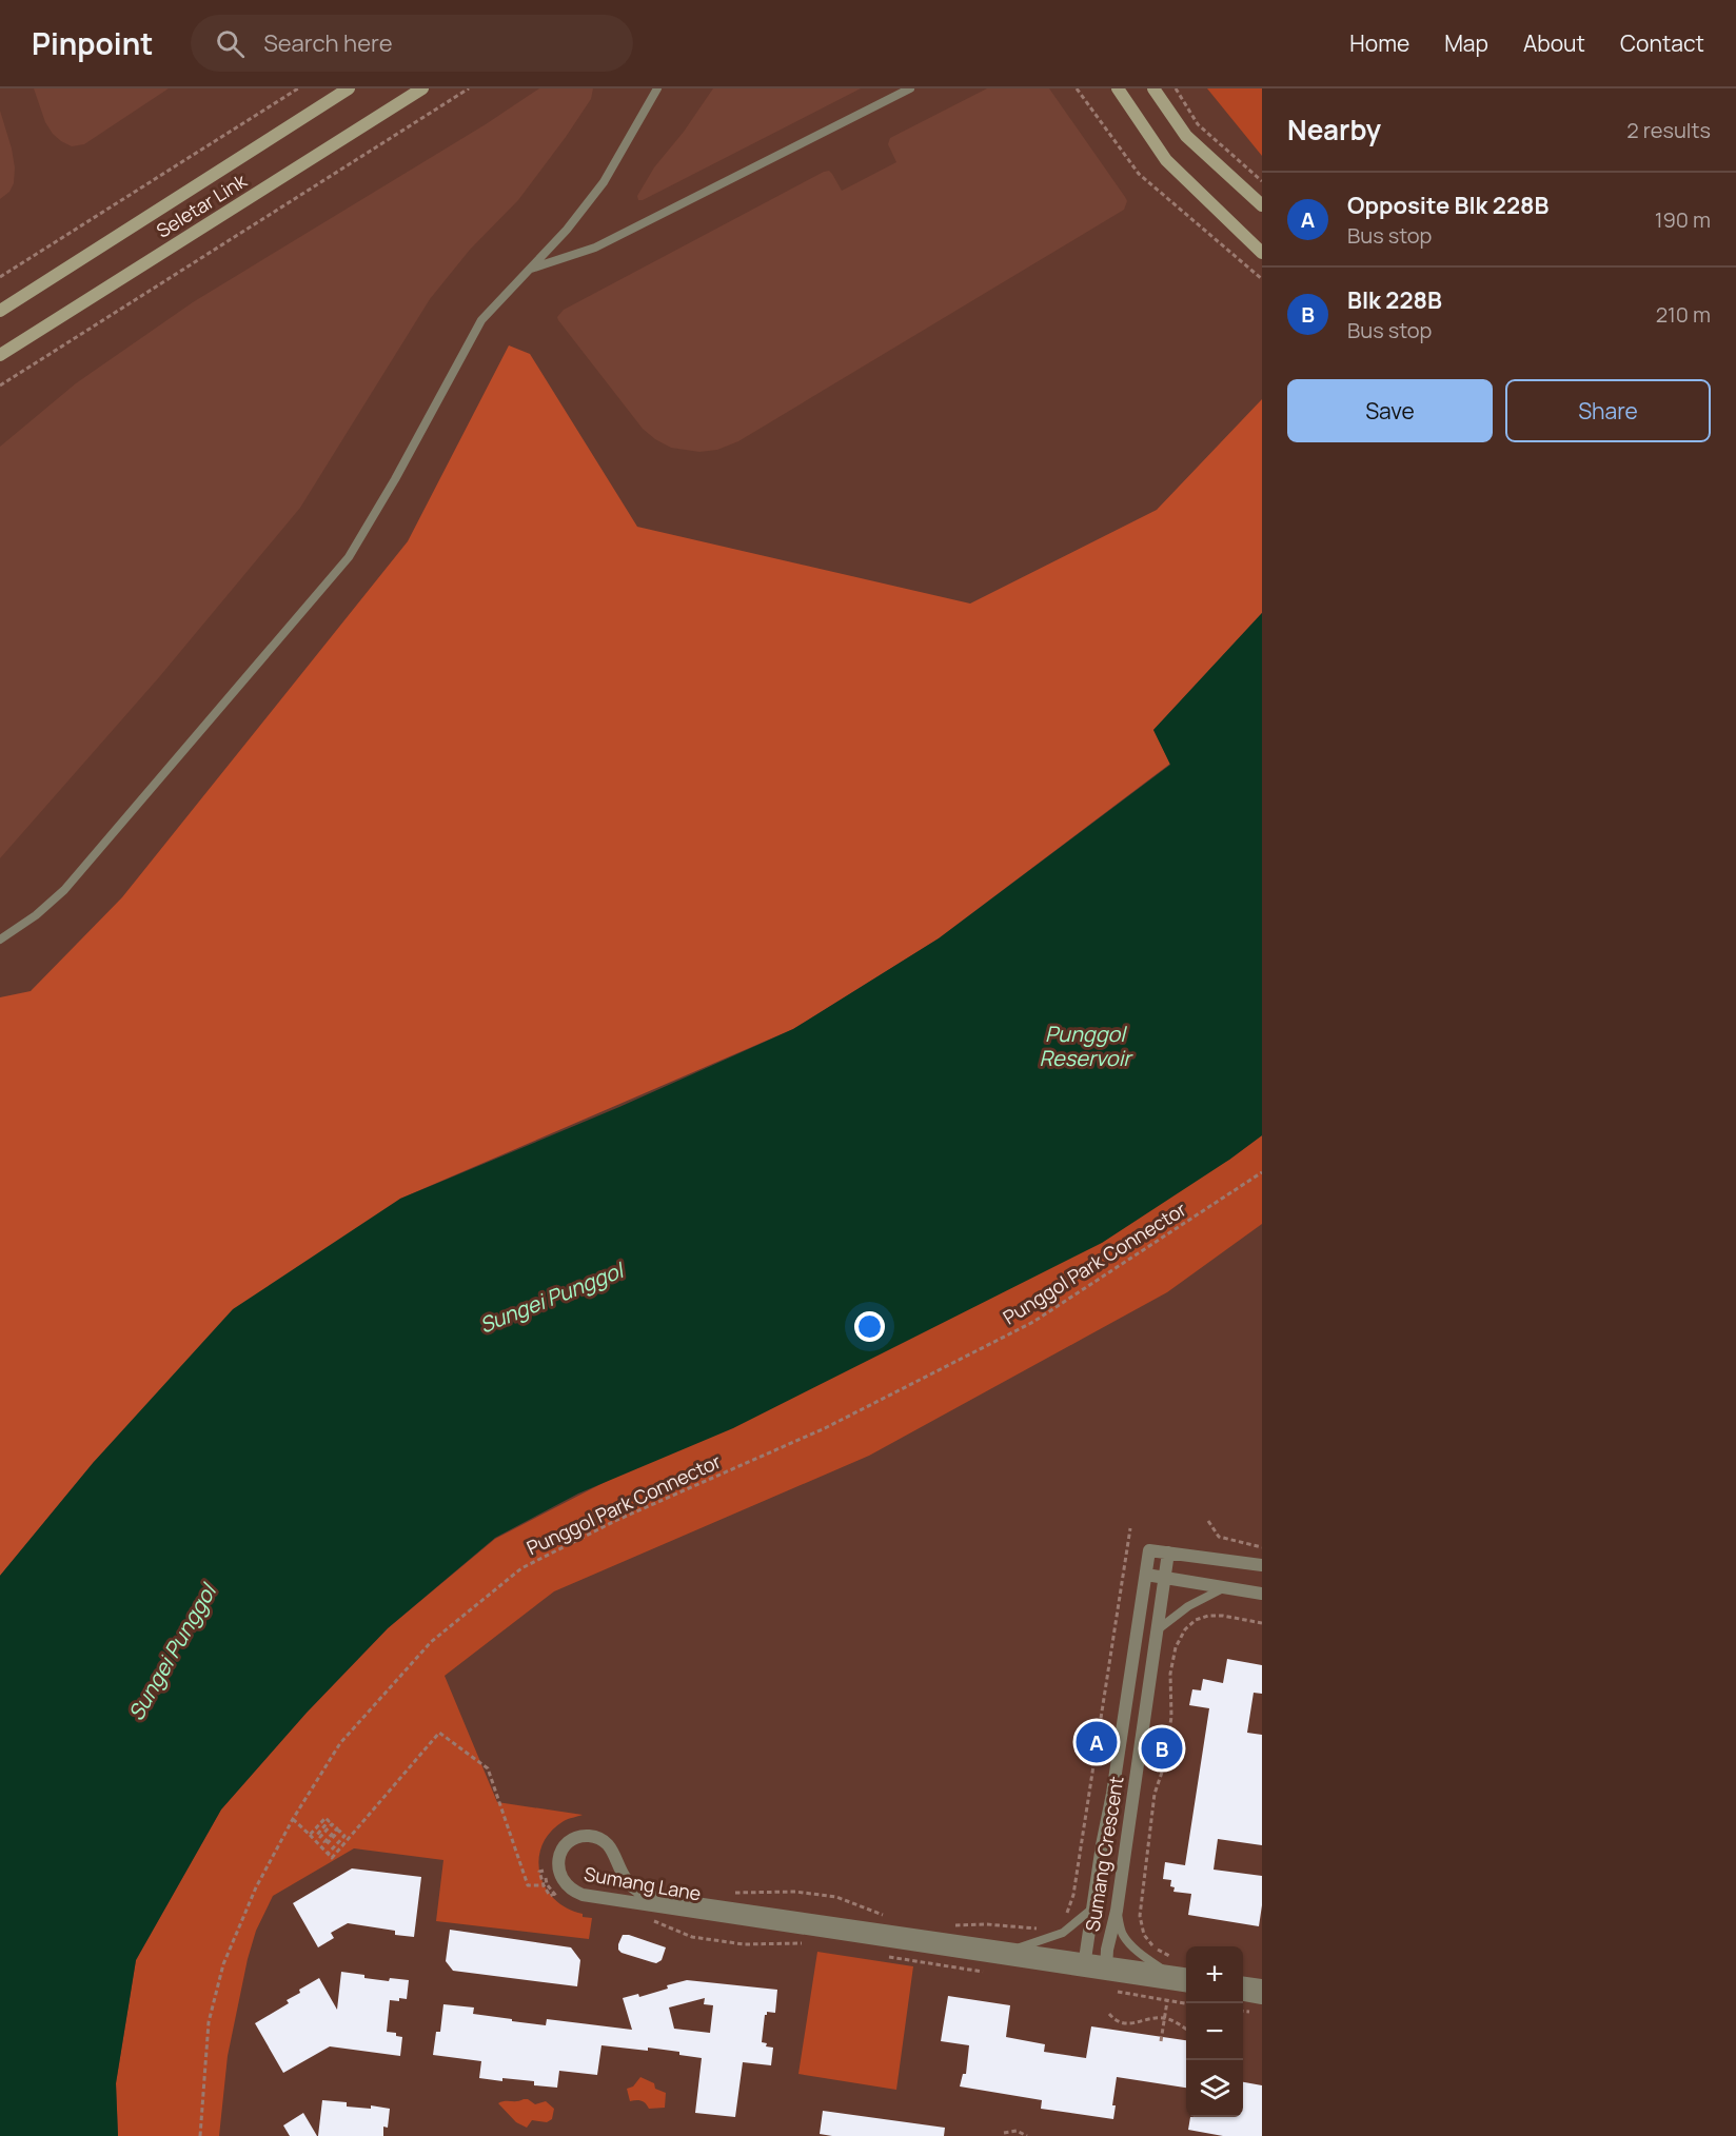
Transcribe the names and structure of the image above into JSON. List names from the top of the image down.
{
  "streets": {
    "main road": ["Seletar Link"],
    "street": ["Sumang Crescent", "Sumang Lane"],
    "path": ["Punggol Park Connector"]
  },
  "crossings": [
    ["Sumang Crescent", "Sumang Lane"]
  ],
  "water": ["Punggol Reservoir", "Sungei Punggol"],
  "page": {
    "header": "Pinpoint",
    "search": "Search here",
    "nav": [
      "Home",
      "Map",
      "About",
      "Contact"
    ],
    "heading": ["Nearby", "2 results"],
    "list": [
      {
        "mark": "A",
        "name": "Opposite Blk 228B",
        "note": "Bus stop",
        "value": "190 m"
      },
      {
        "mark": "B",
        "name": "Blk 228B",
        "note": "Bus stop",
        "value": "210 m"
      }
    ],
    "buttons": ["Save", "Share"],
    "pins": ["A", "B"],
    "map_buttons": ["+", "−"]
  }
}
